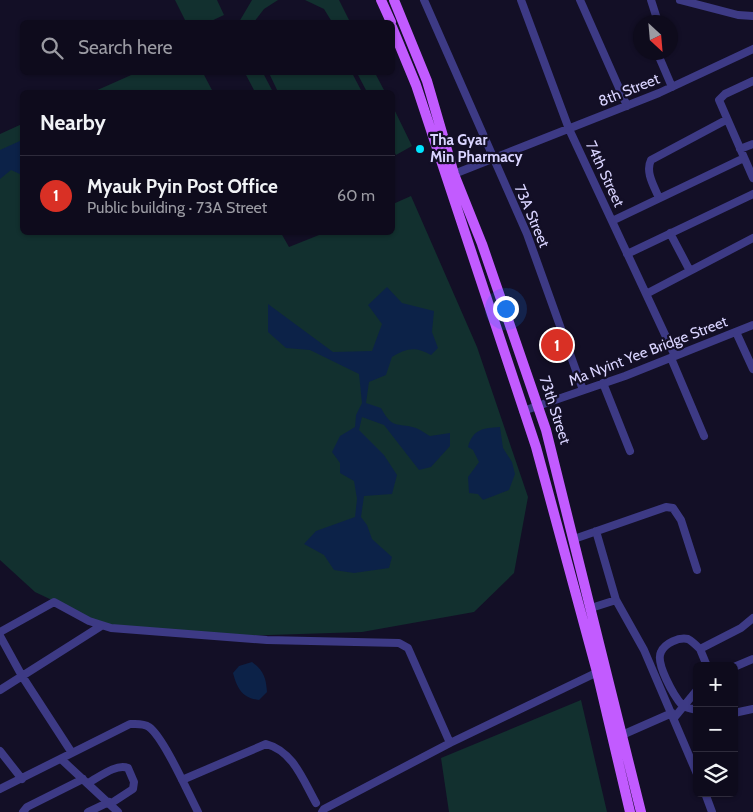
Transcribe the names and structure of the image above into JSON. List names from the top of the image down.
{
  "streets": {
    "main road": ["73th Street"],
    "street": [
      "8th Street",
      "74th Street",
      "73A Street",
      "Ma Nyint Yee Bridge Street"
    ]
  },
  "crossings": [
    ["8th Street", "74th Street"],
    ["8th Street", "73A Street"],
    ["8th Street", "73th Street"],
    ["74th Street", "Ma Nyint Yee Bridge Street"],
    ["73A Street", "Ma Nyint Yee Bridge Street"],
    ["Ma Nyint Yee Bridge Street", "73th Street"]
  ],
  "places": ["Tha Gyar Min Pharmacy"],
  "north": "bottom right",
  "page": {
    "search": "Search here",
    "heading": "Nearby",
    "list": [
      {
        "mark": "1",
        "name": "Myauk Pyin Post Office",
        "note": "Public building · 73A Street",
        "value": "60 m"
      }
    ],
    "pins": "1",
    "map_buttons": ["+", "−"]
  }
}
